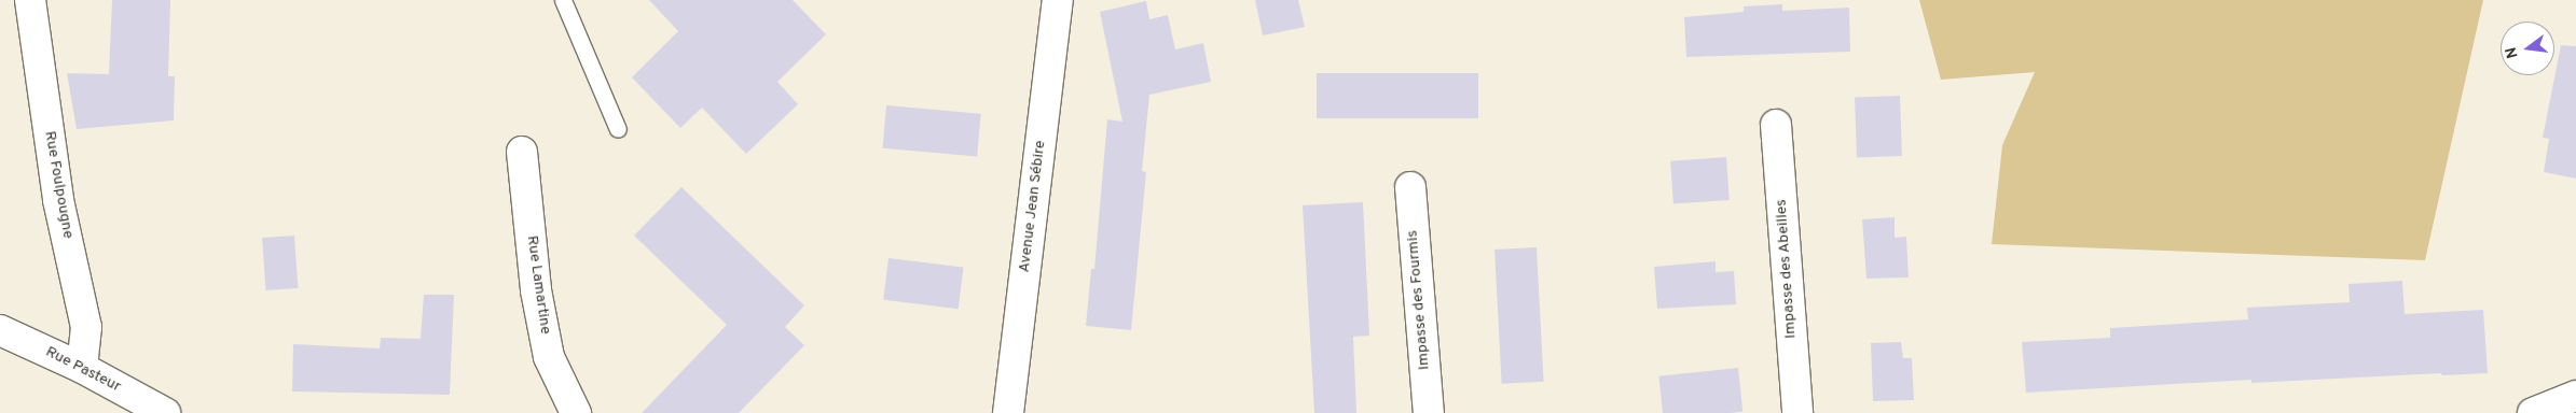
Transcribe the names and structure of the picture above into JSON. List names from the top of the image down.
{
  "streets": {
    "street": [
      "Rue Foulpougne",
      "Avenue Jean Sébire",
      "Impasse des Abeilles",
      "Rue Lamartine",
      "Impasse des Fourmis",
      "Rue Pasteur"
    ]
  },
  "crossings": [
    ["Rue Foulpougne", "Rue Pasteur"]
  ],
  "north": "left"
}
